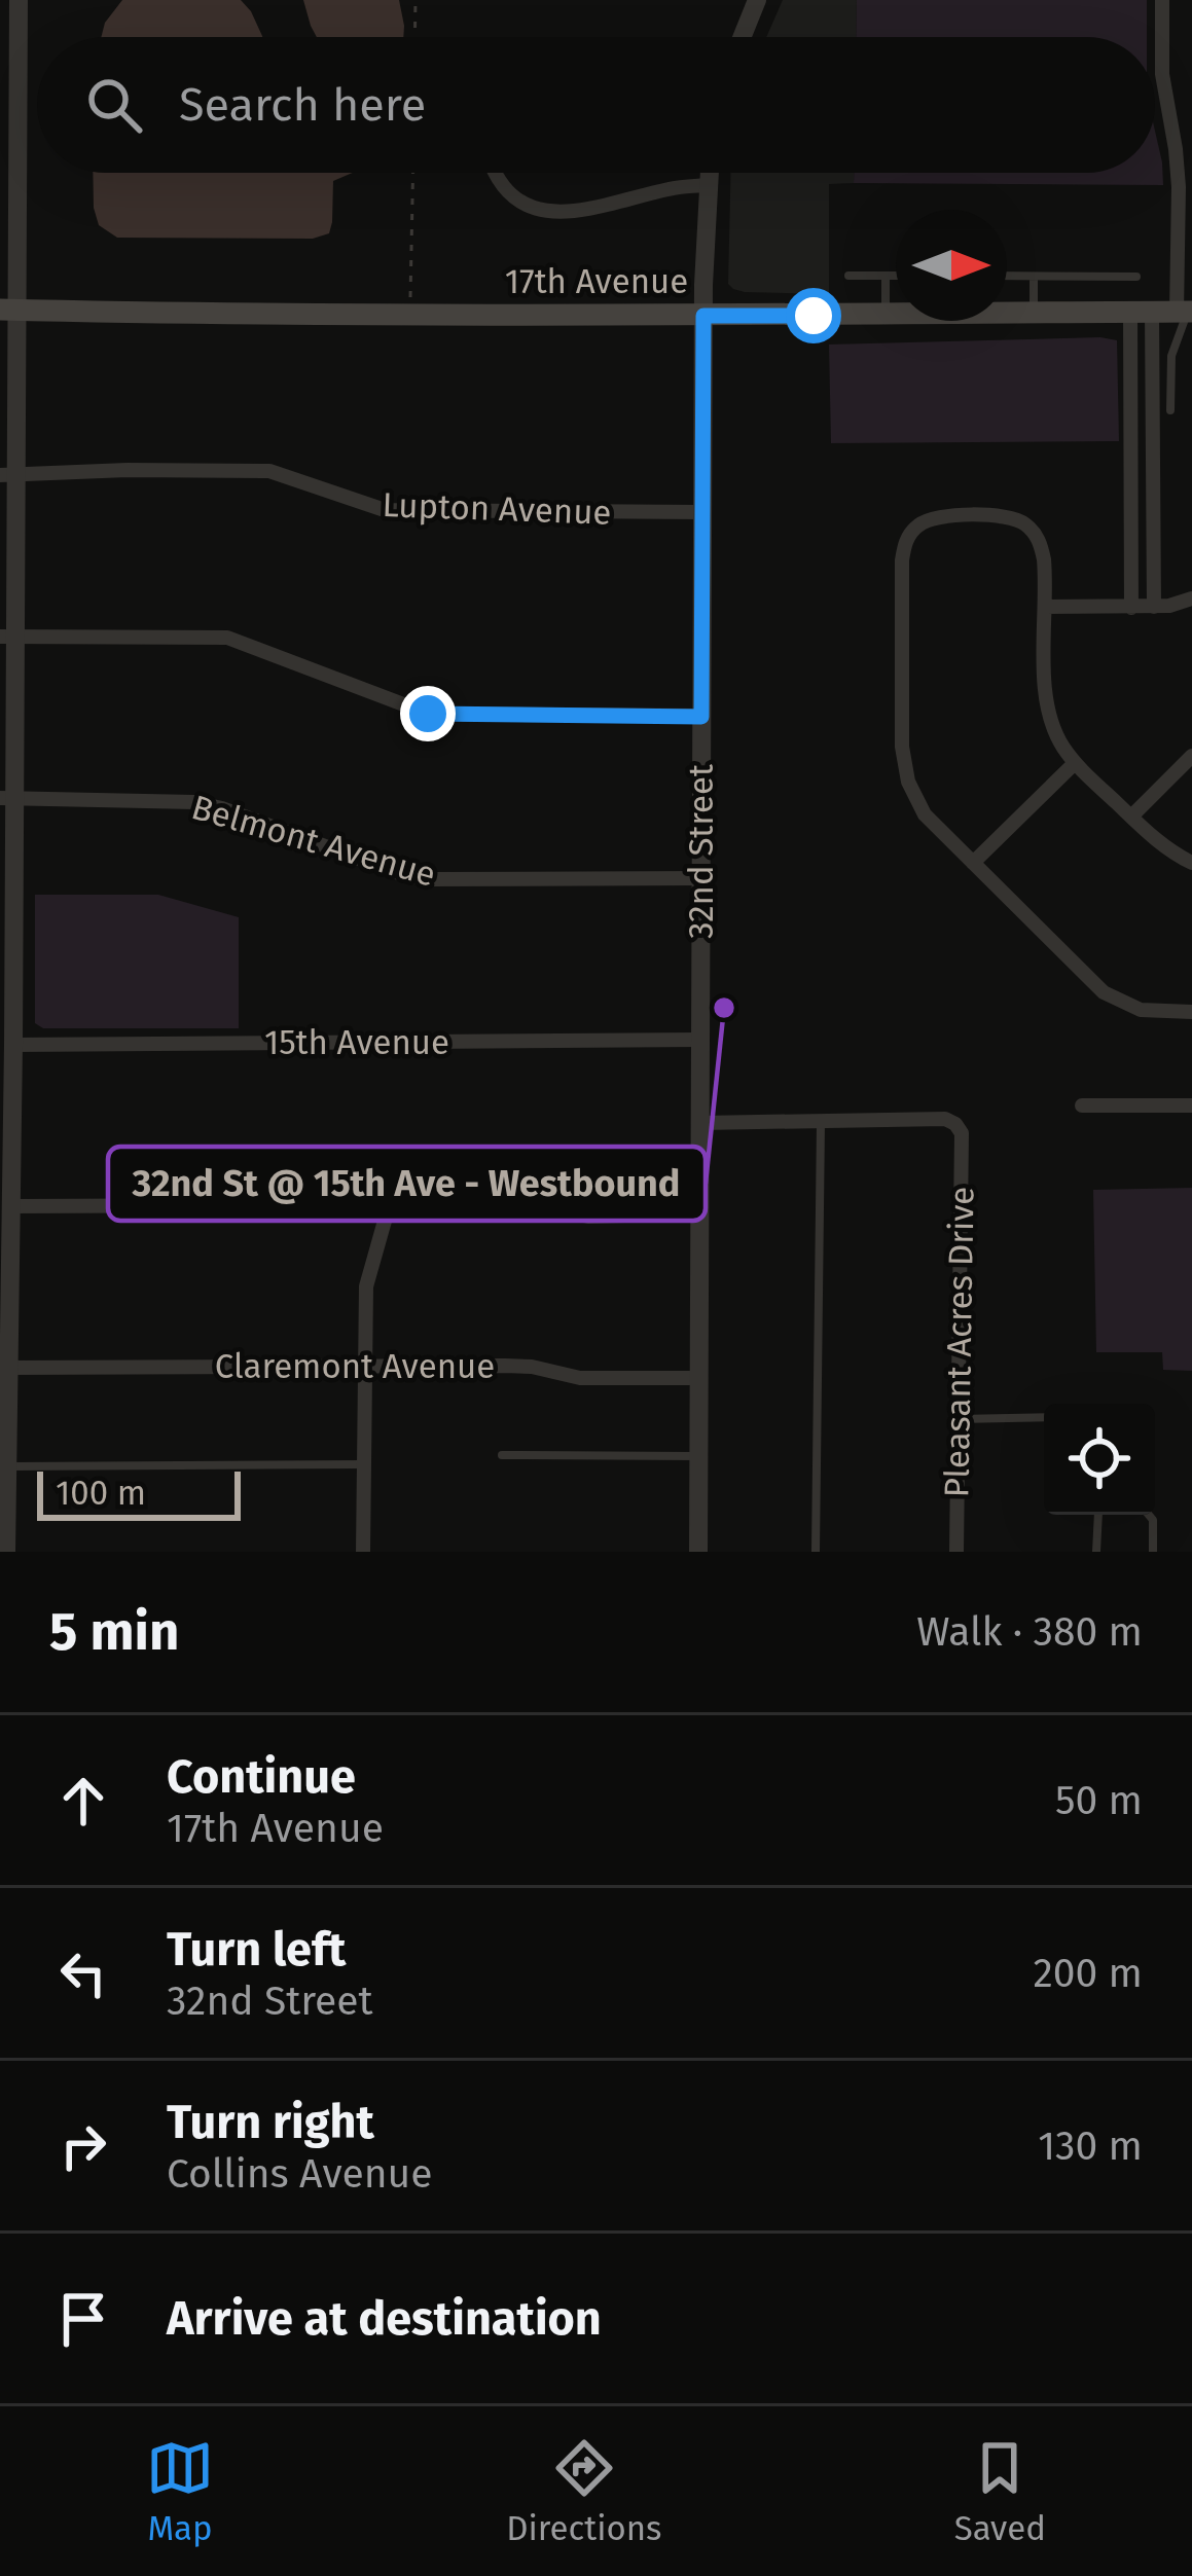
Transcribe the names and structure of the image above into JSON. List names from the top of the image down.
{
  "streets": {
    "main road": ["17th Avenue"],
    "street": [
      "Lupton Avenue",
      "Belmont Avenue",
      "32nd Street",
      "15th Avenue",
      "Pleasant Acres Drive",
      "Claremont Avenue"
    ]
  },
  "crossings": [
    ["17th Avenue", "32nd Street"],
    ["Lupton Avenue", "32nd Street"],
    ["Belmont Avenue", "32nd Street"],
    ["32nd Street", "15th Avenue"],
    ["32nd Street", "Claremont Avenue"]
  ],
  "places": ["32nd St @ 15th Ave - Westbound"],
  "scale_bar": "100 m",
  "north": "right",
  "page": {
    "search": "Search here",
    "scale": "100 m",
    "heading": ["5 min", "Walk · 380 m"],
    "list": [
      ["Continue", "17th Avenue", "50 m"],
      ["Turn left", "32nd Street", "200 m"],
      ["Turn right", "Collins Avenue", "130 m"],
      "Arrive at destination"
    ],
    "nav": ["Map", "Directions", "Saved"]
  }
}
